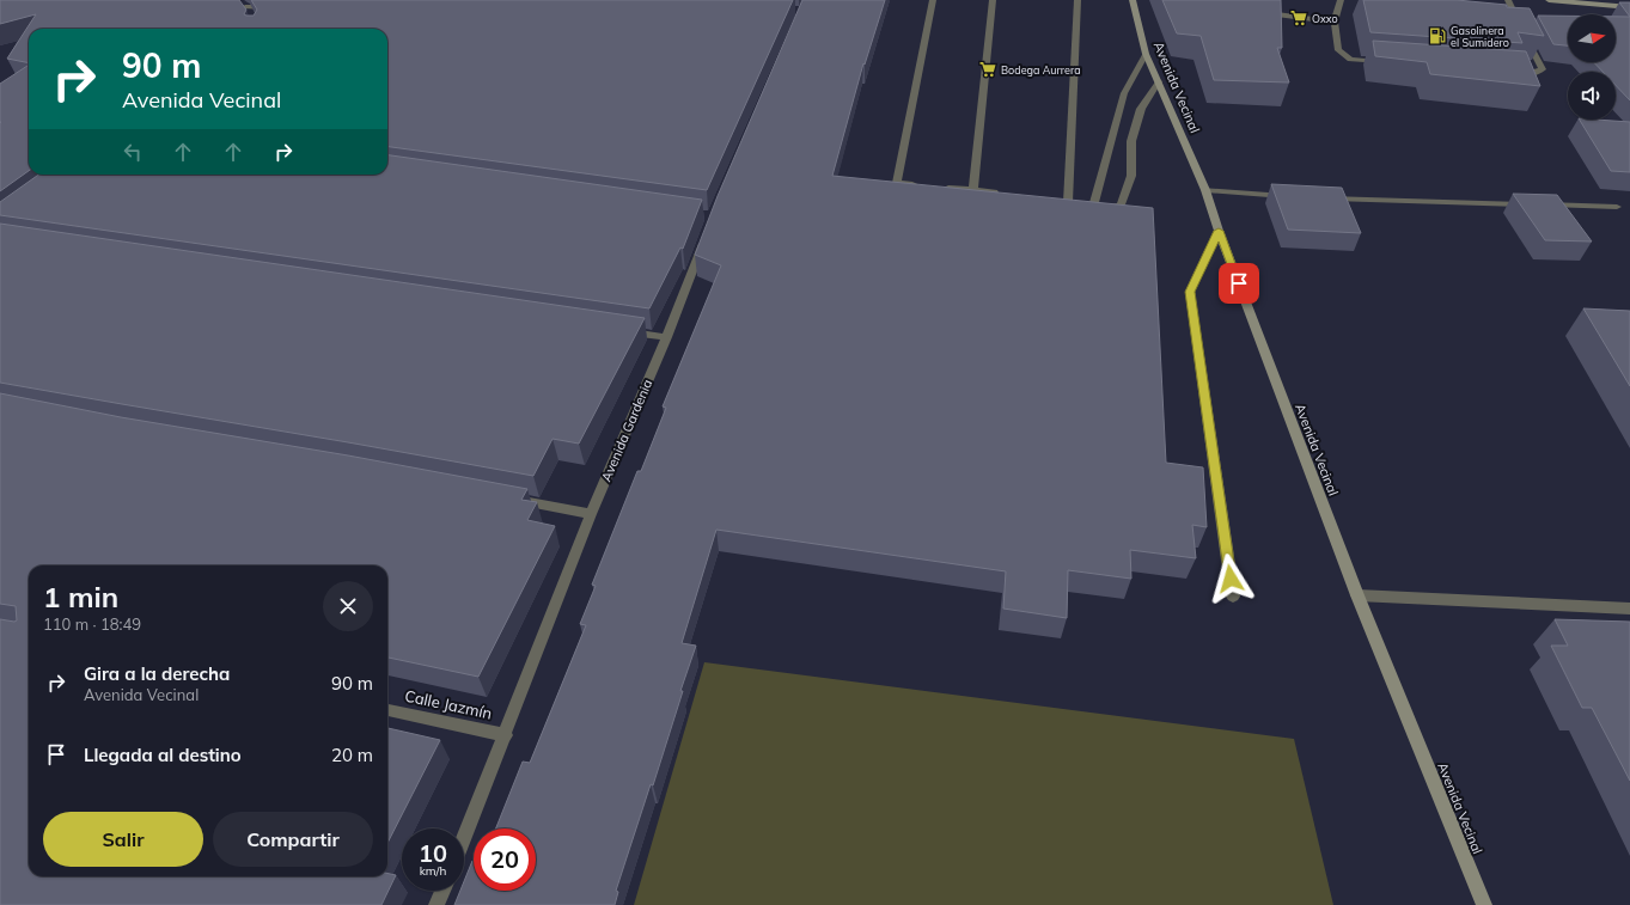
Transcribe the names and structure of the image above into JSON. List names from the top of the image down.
{
  "streets": {
    "street": ["Avenida Vecinal", "Avenida Gardenia", "Calle Jazmín"]
  },
  "crossings": [
    ["Avenida Gardenia", "Calle Jazmín"]
  ],
  "places": {
    "supermarket": ["Oxxo", "Bodega Aurrera"],
    "fuel station": ["Gasolinera el Sumidero"]
  },
  "north": "right",
  "page": {
    "turn": ["90 m", "Avenida Vecinal"],
    "heading": ["1 min", "110 m · 18:49"],
    "list": [
      {
        "name": "Gira a la derecha",
        "note": "Avenida Vecinal",
        "value": "90 m"
      },
      {
        "name": "Llegada al destino",
        "value": "20 m"
      }
    ],
    "buttons": ["Salir", "Compartir"],
    "speed": "10 km/h",
    "limit": "20"
  }
}
